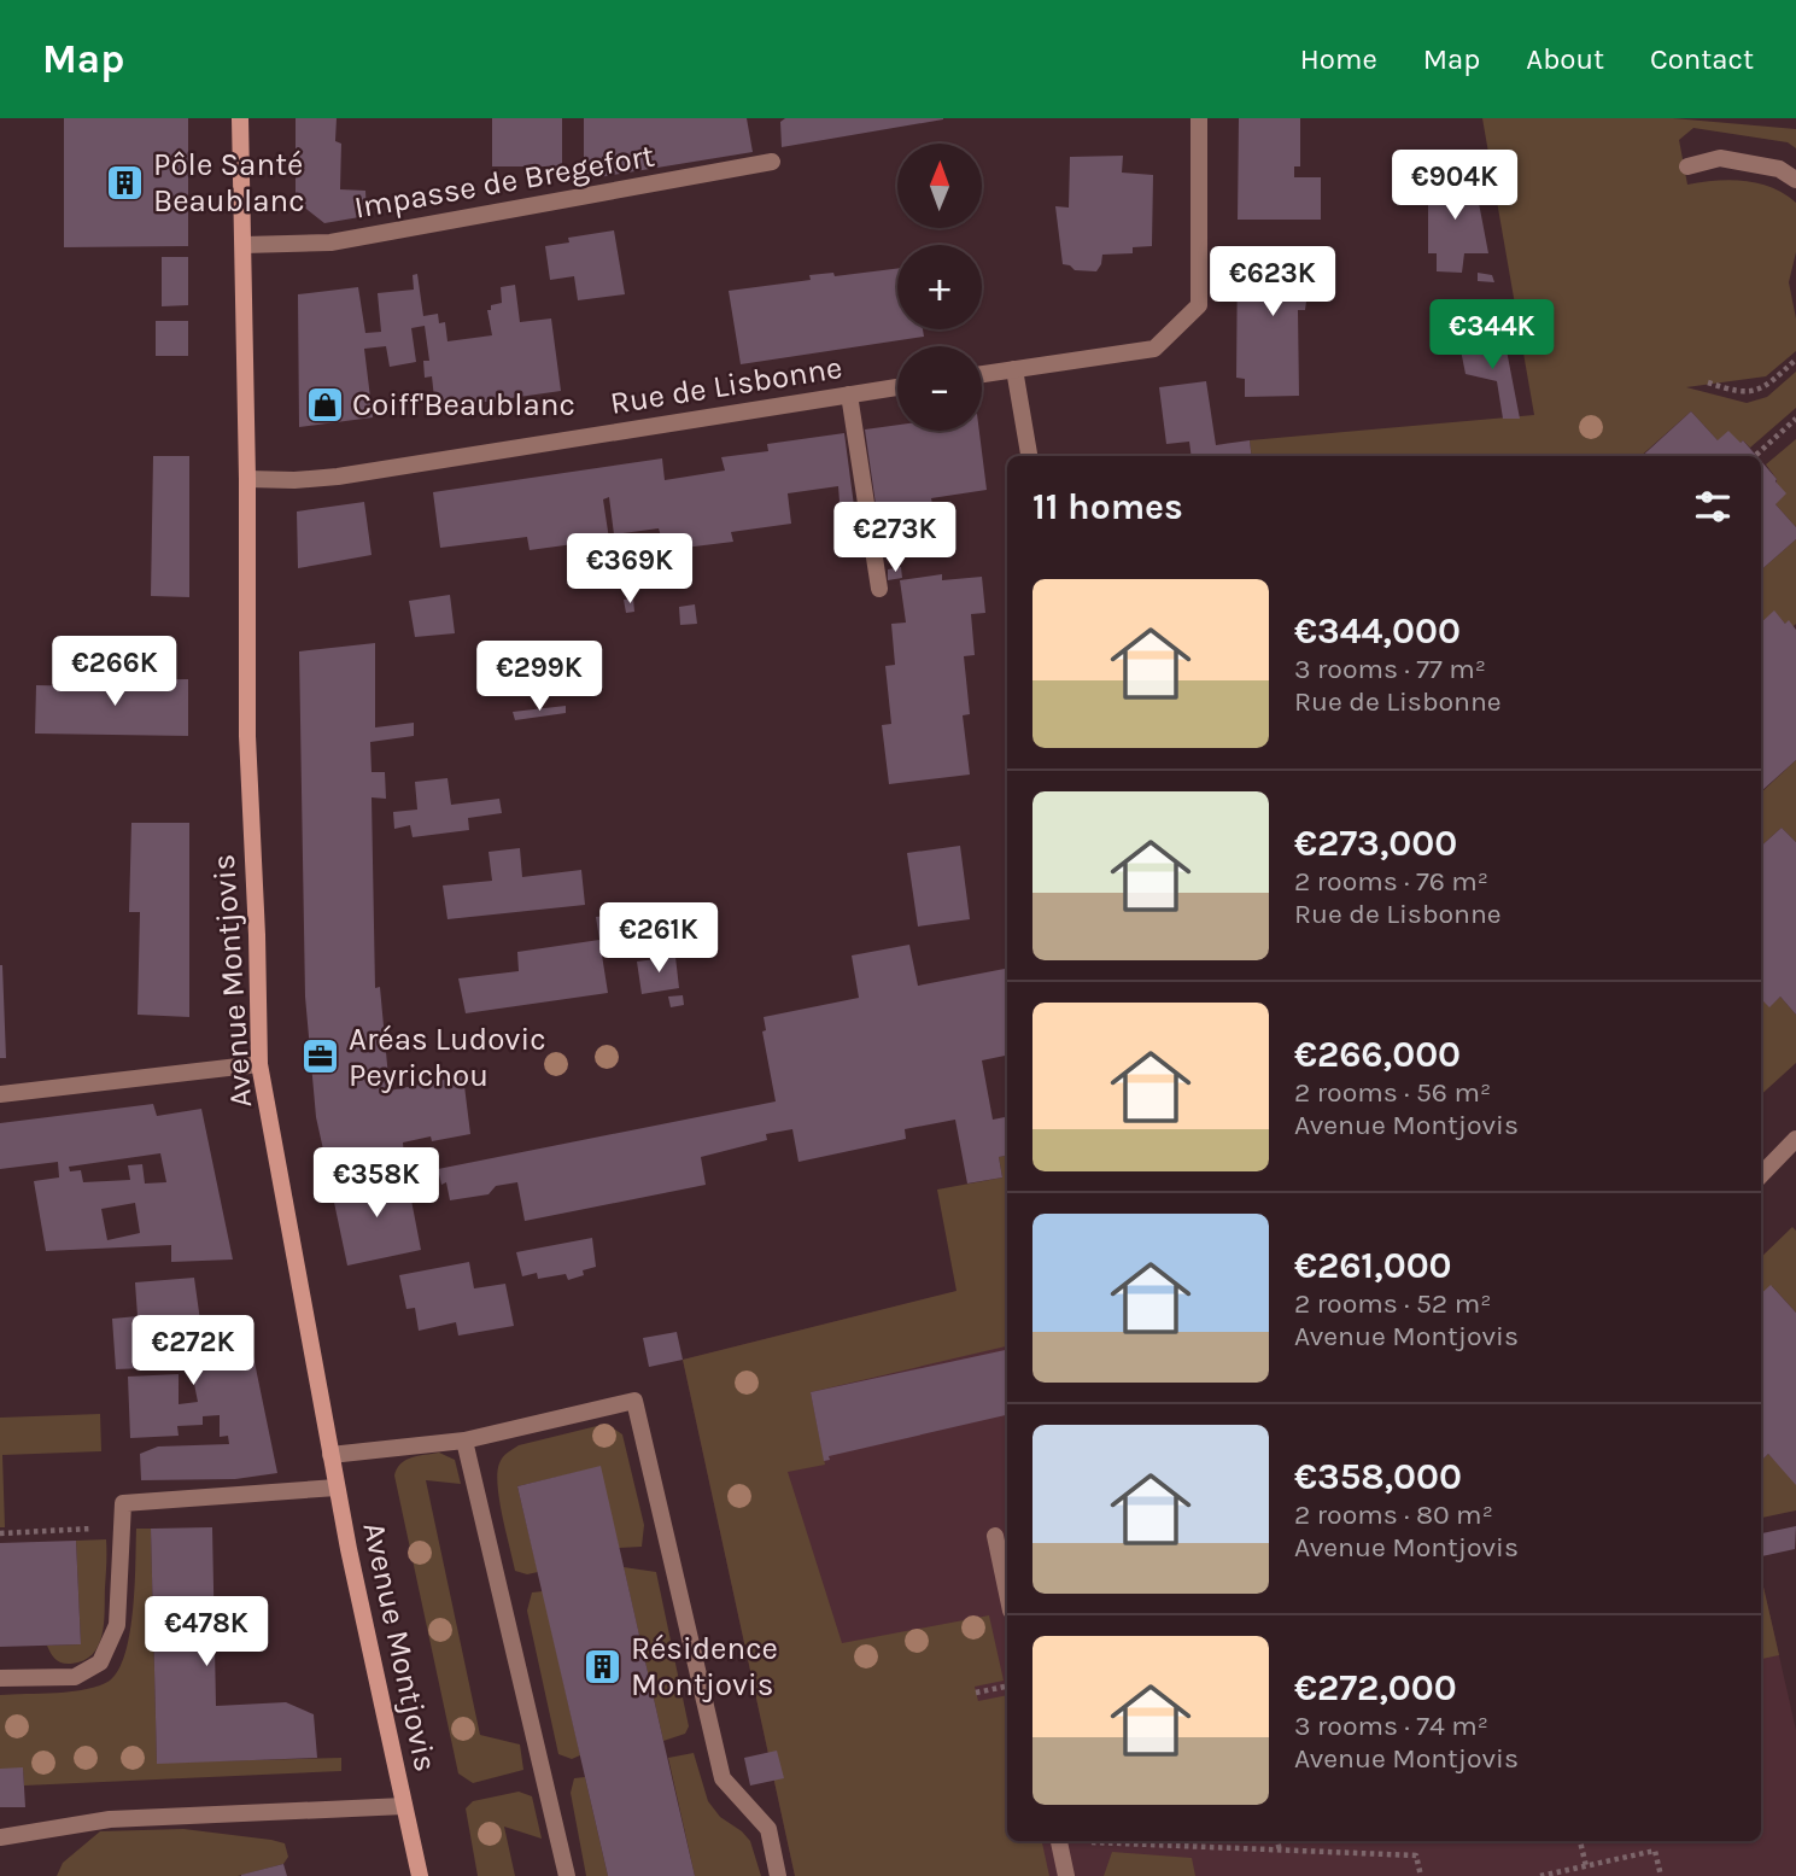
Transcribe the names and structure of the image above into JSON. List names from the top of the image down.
{
  "streets": {
    "main road": ["Avenue Montjovis"],
    "street": ["Impasse de Bregefort", "Rue de Lisbonne"]
  },
  "crossings": [
    ["Impasse de Bregefort", "Avenue Montjovis"],
    ["Rue de Lisbonne", "Avenue Montjovis"]
  ],
  "places": {
    "building": ["Pôle Santé Beaublanc", "Résidence Montjovis"],
    "shop": ["Coiff'Beaublanc"],
    "office": ["Aréas Ludovic Peyrichou"]
  },
  "north": "top",
  "page": {
    "header": "Map",
    "nav": [
      "Home",
      "Map",
      "About",
      "Contact"
    ],
    "map_buttons": ["+", "−"],
    "price": [
      "€904K",
      "€623K",
      "€344K",
      "€273K",
      "€369K",
      "€266K",
      "€299K",
      "€261K",
      "€358K",
      "€272K",
      "€478K"
    ],
    "heading": "11 homes",
    "list": [
      {
        "name": "€344,000",
        "note": "3 rooms · 77 m² · Rue de Lisbonne"
      },
      {
        "name": "€273,000",
        "note": "2 rooms · 76 m² · Rue de Lisbonne"
      },
      {
        "name": "€266,000",
        "note": "2 rooms · 56 m² · Avenue Montjovis"
      },
      {
        "name": "€261,000",
        "note": "2 rooms · 52 m² · Avenue Montjovis"
      },
      {
        "name": "€358,000",
        "note": "2 rooms · 80 m² · Avenue Montjovis"
      },
      {
        "name": "€272,000",
        "note": "3 rooms · 74 m² · Avenue Montjovis"
      }
    ]
  }
}
